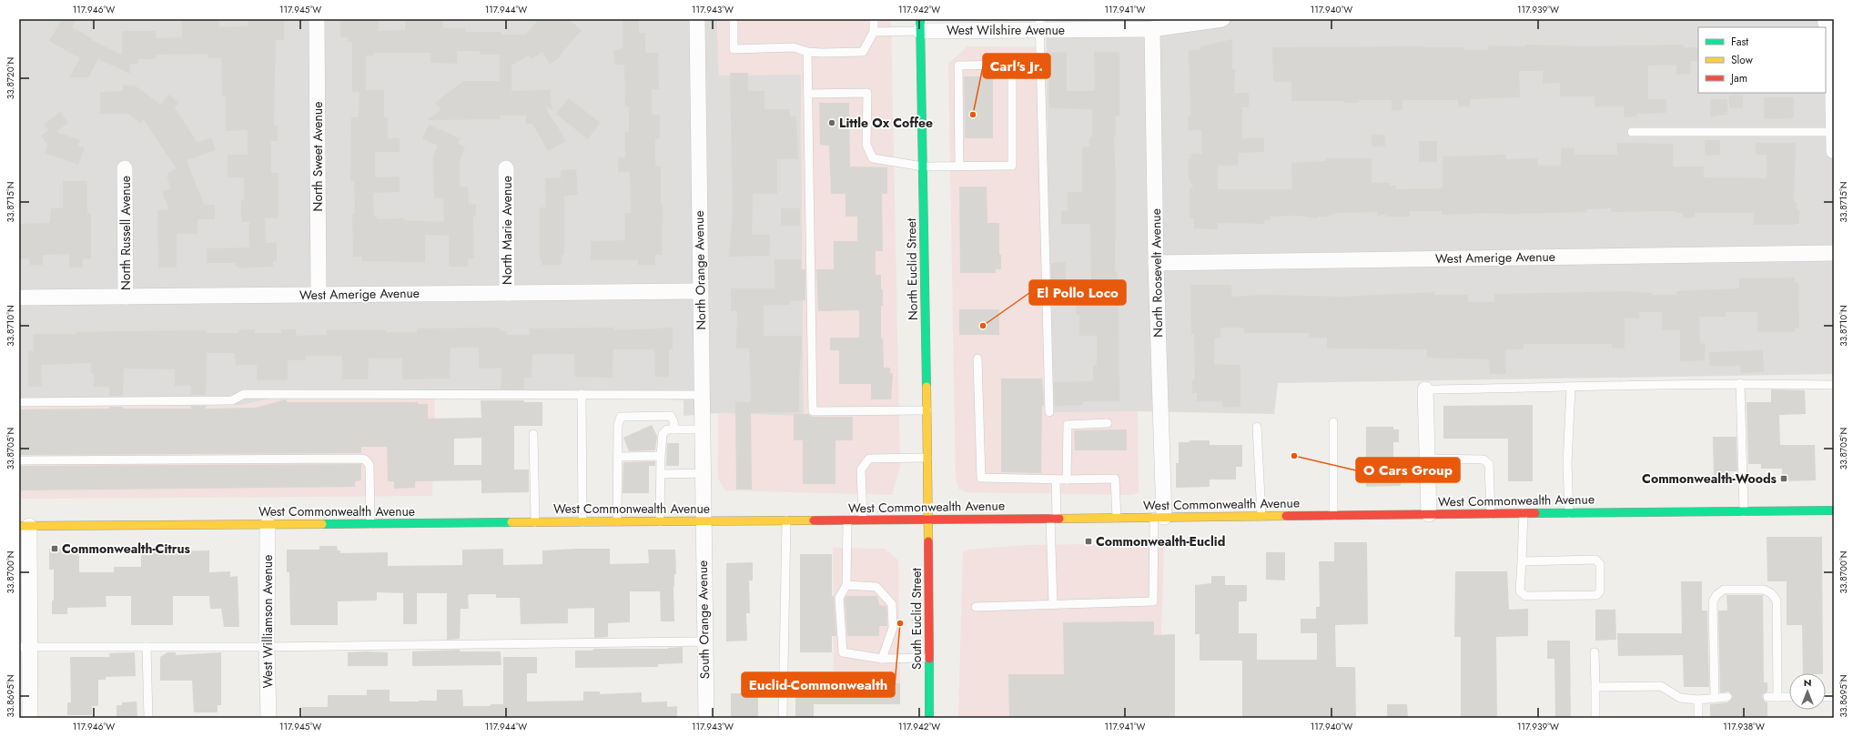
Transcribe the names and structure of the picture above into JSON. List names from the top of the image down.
{
  "streets": {
    "main road": ["North Euclid Street", "West Commonwealth Avenue", "South Euclid Street"],
    "street": [
      "West Wilshire Avenue",
      "North Sweet Avenue",
      "North Marie Avenue",
      "North Russell Avenue",
      "West Amerige Avenue",
      "North Orange Avenue",
      "North Roosevelt Avenue",
      "South Orange Avenue",
      "West Williamson Avenue"
    ]
  },
  "crossings": [
    ["West Wilshire Avenue", "North Euclid Street"],
    ["West Wilshire Avenue", "North Roosevelt Avenue"],
    ["North Sweet Avenue", "West Amerige Avenue"],
    ["North Marie Avenue", "West Amerige Avenue"],
    ["North Russell Avenue", "West Amerige Avenue"],
    ["West Amerige Avenue", "North Orange Avenue"],
    ["West Amerige Avenue", "North Roosevelt Avenue"],
    ["North Euclid Street", "West Commonwealth Avenue"],
    ["North Euclid Street", "South Euclid Street"],
    ["North Orange Avenue", "West Commonwealth Avenue"],
    ["North Orange Avenue", "South Orange Avenue"],
    ["North Roosevelt Avenue", "West Commonwealth Avenue"],
    ["West Commonwealth Avenue", "South Euclid Street"],
    ["West Commonwealth Avenue", "South Orange Avenue"],
    ["West Commonwealth Avenue", "West Williamson Avenue"]
  ],
  "places": {
    "other": [
      "Carl's Jr.",
      "Little Ox Coffee",
      "El Pollo Loco",
      "O Cars Group",
      "Euclid-Commonwealth"
    ],
    "transit": ["Commonwealth-Woods", "Commonwealth-Euclid", "Commonwealth-Citrus"]
  },
  "legend": ["Fast", "Slow", "Jam"],
  "north": "top",
  "coordinates": [
    "117.946°W",
    "117.945°W",
    "117.944°W",
    "117.943°W",
    "117.942°W",
    "117.941°W",
    "117.940°W",
    "117.939°W",
    "33.8720°N",
    "33.8715°N",
    "33.8710°N",
    "33.8705°N",
    "33.8700°N",
    "33.8695°N",
    "117.938°W"
  ]
}
